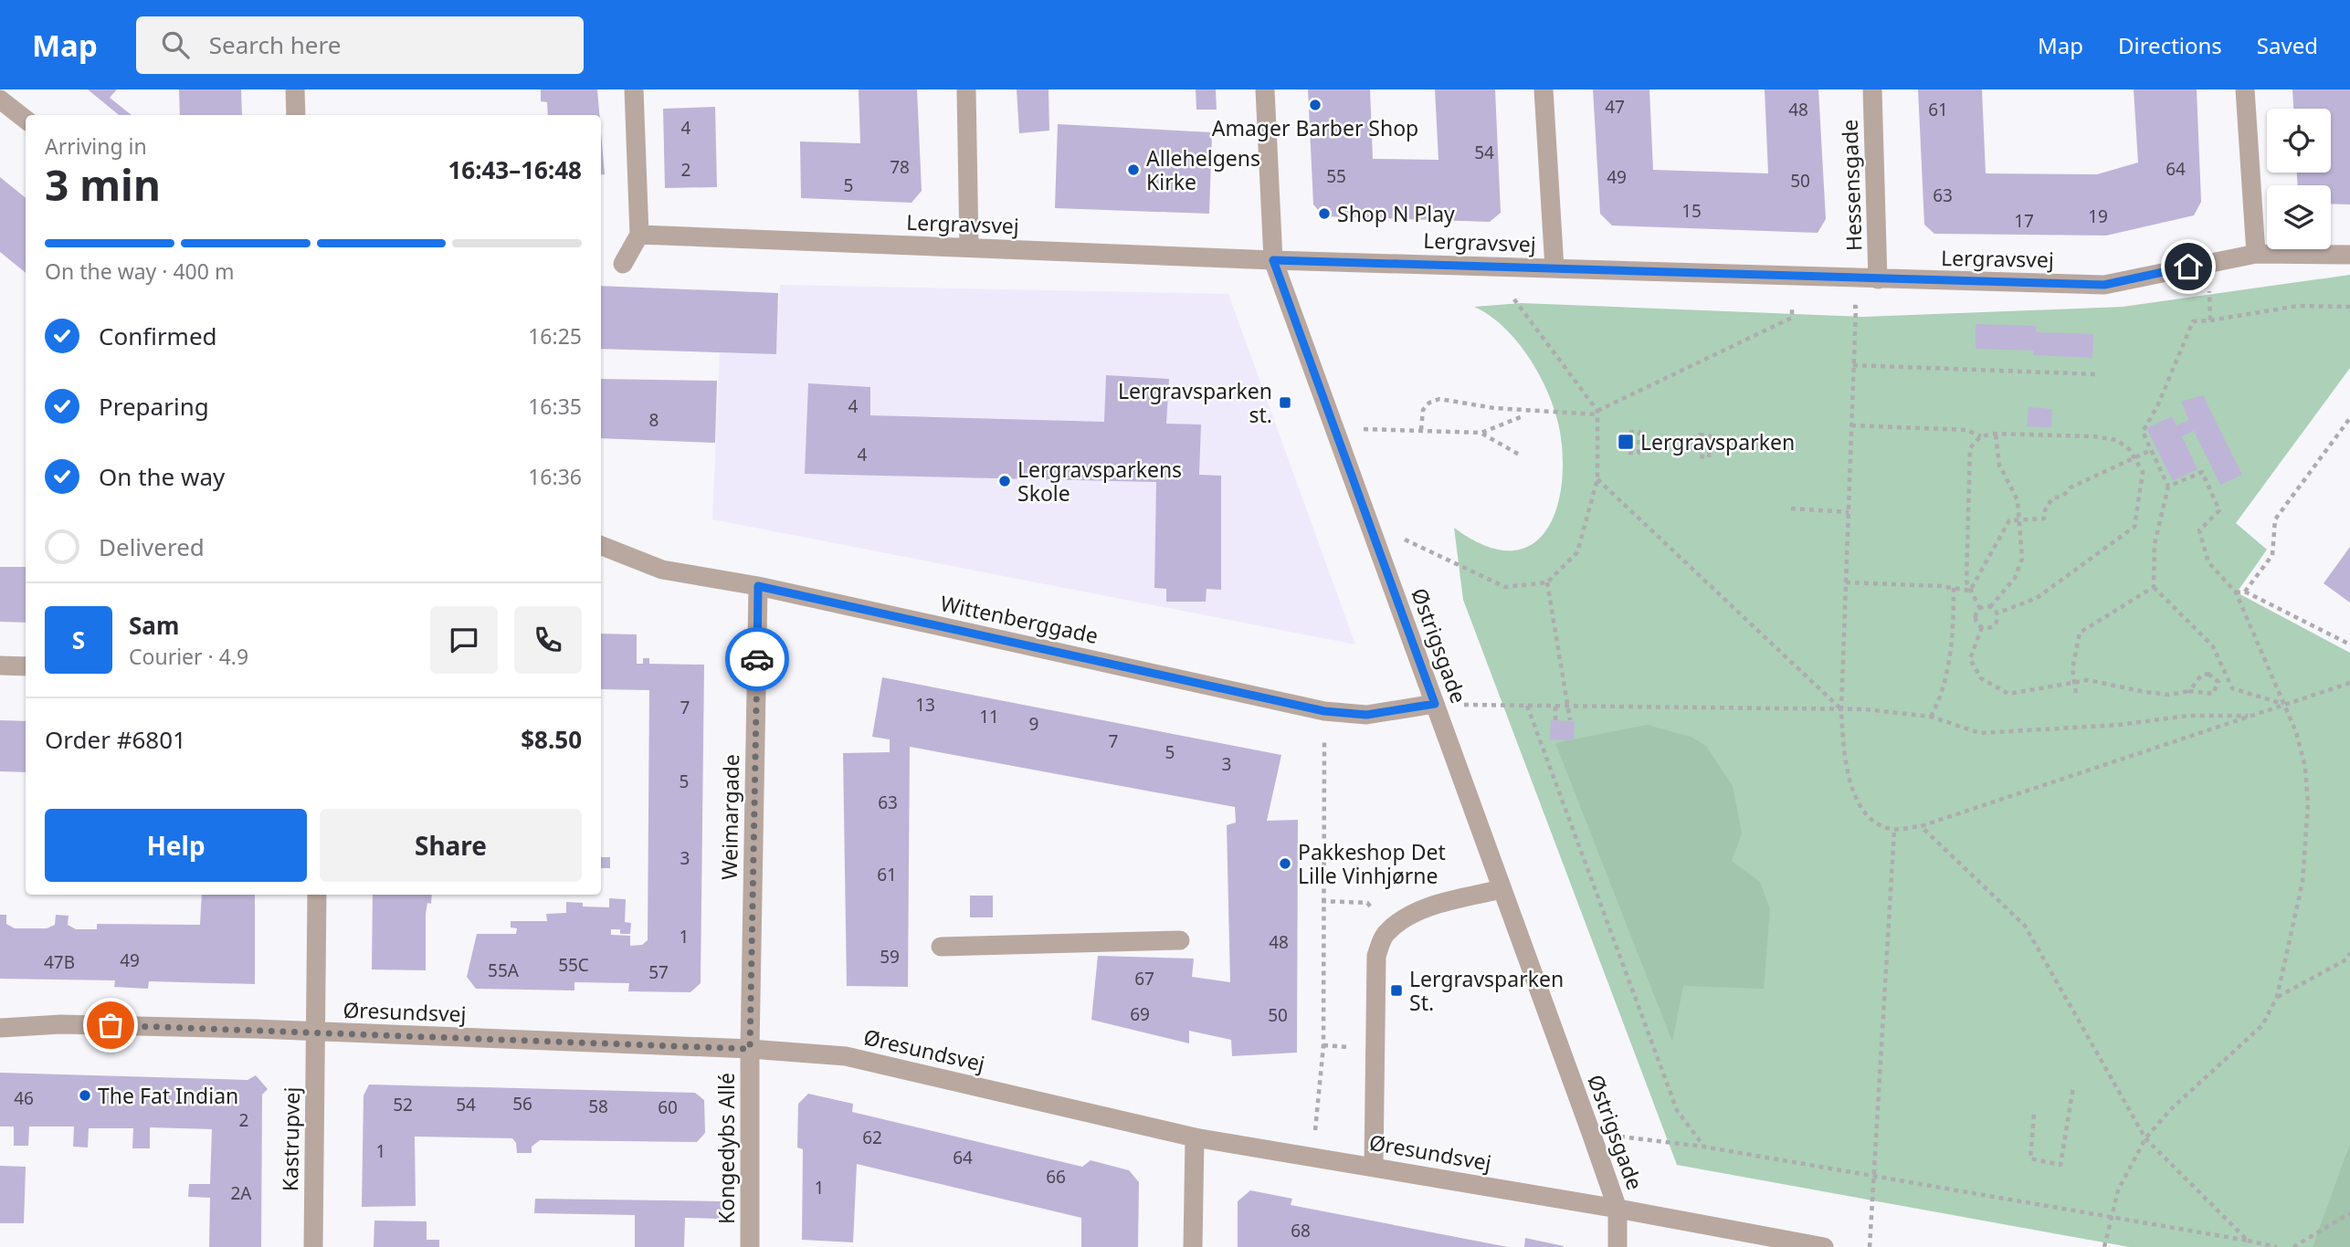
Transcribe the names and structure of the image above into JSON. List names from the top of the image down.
{
  "streets": {
    "street": [
      "Hessensgade",
      "Lergravsvej",
      "Wittenberggade",
      "Østrigsgade",
      "Weimargade",
      "Øresundsvej",
      "Kastrupvej",
      "Kongedybs Allé"
    ]
  },
  "crossings": [
    ["Hessensgade", "Lergravsvej"],
    ["Lergravsvej", "Østrigsgade"],
    ["Wittenberggade", "Østrigsgade"],
    ["Wittenberggade", "Weimargade"],
    ["Østrigsgade", "Øresundsvej"],
    ["Weimargade", "Øresundsvej"],
    ["Weimargade", "Kongedybs Allé"],
    ["Øresundsvej", "Kastrupvej"],
    ["Øresundsvej", "Kongedybs Allé"]
  ],
  "places": {
    "other": [
      "Amager Barber Shop",
      "Allehelgens Kirke",
      "Shop N Play",
      "Lergravsparkens Skole",
      "Pakkeshop Det Lille Vinhjørne",
      "The Fat Indian"
    ],
    "transit": ["Lergravsparken st.", "Lergravsparken", "Lergravsparken St."]
  },
  "house_numbers": [
    "47",
    "48",
    "61",
    "4",
    "54",
    "78",
    "64",
    "2",
    "55",
    "49",
    "50",
    "5",
    "63",
    "15",
    "19",
    "17",
    "4",
    "8",
    "4",
    "13",
    "7",
    "11",
    "9",
    "7",
    "5",
    "3",
    "5",
    "63",
    "3",
    "61",
    "1",
    "48",
    "59",
    "49",
    "47B",
    "55C",
    "55A",
    "57",
    "67",
    "69",
    "50",
    "46",
    "56",
    "52",
    "54",
    "58",
    "60",
    "2",
    "62",
    "1",
    "64",
    "66",
    "1",
    "2A",
    "68"
  ],
  "page": {
    "header": "Map",
    "search": "Search here",
    "nav": ["Map", "Directions", "Saved"],
    "heading": ["3 min", "Arriving in", "16:43–16:48"],
    "panel": [
      "Sam",
      "Courier · 4.9",
      "Order #6801",
      "$8.50"
    ],
    "bar": "On the way · 400 m",
    "list": [
      ["Confirmed", "16:25"],
      ["Preparing", "16:35"],
      ["On the way", "16:36"],
      "Delivered"
    ],
    "round": "S",
    "buttons": ["Help", "Share"]
  }
}
